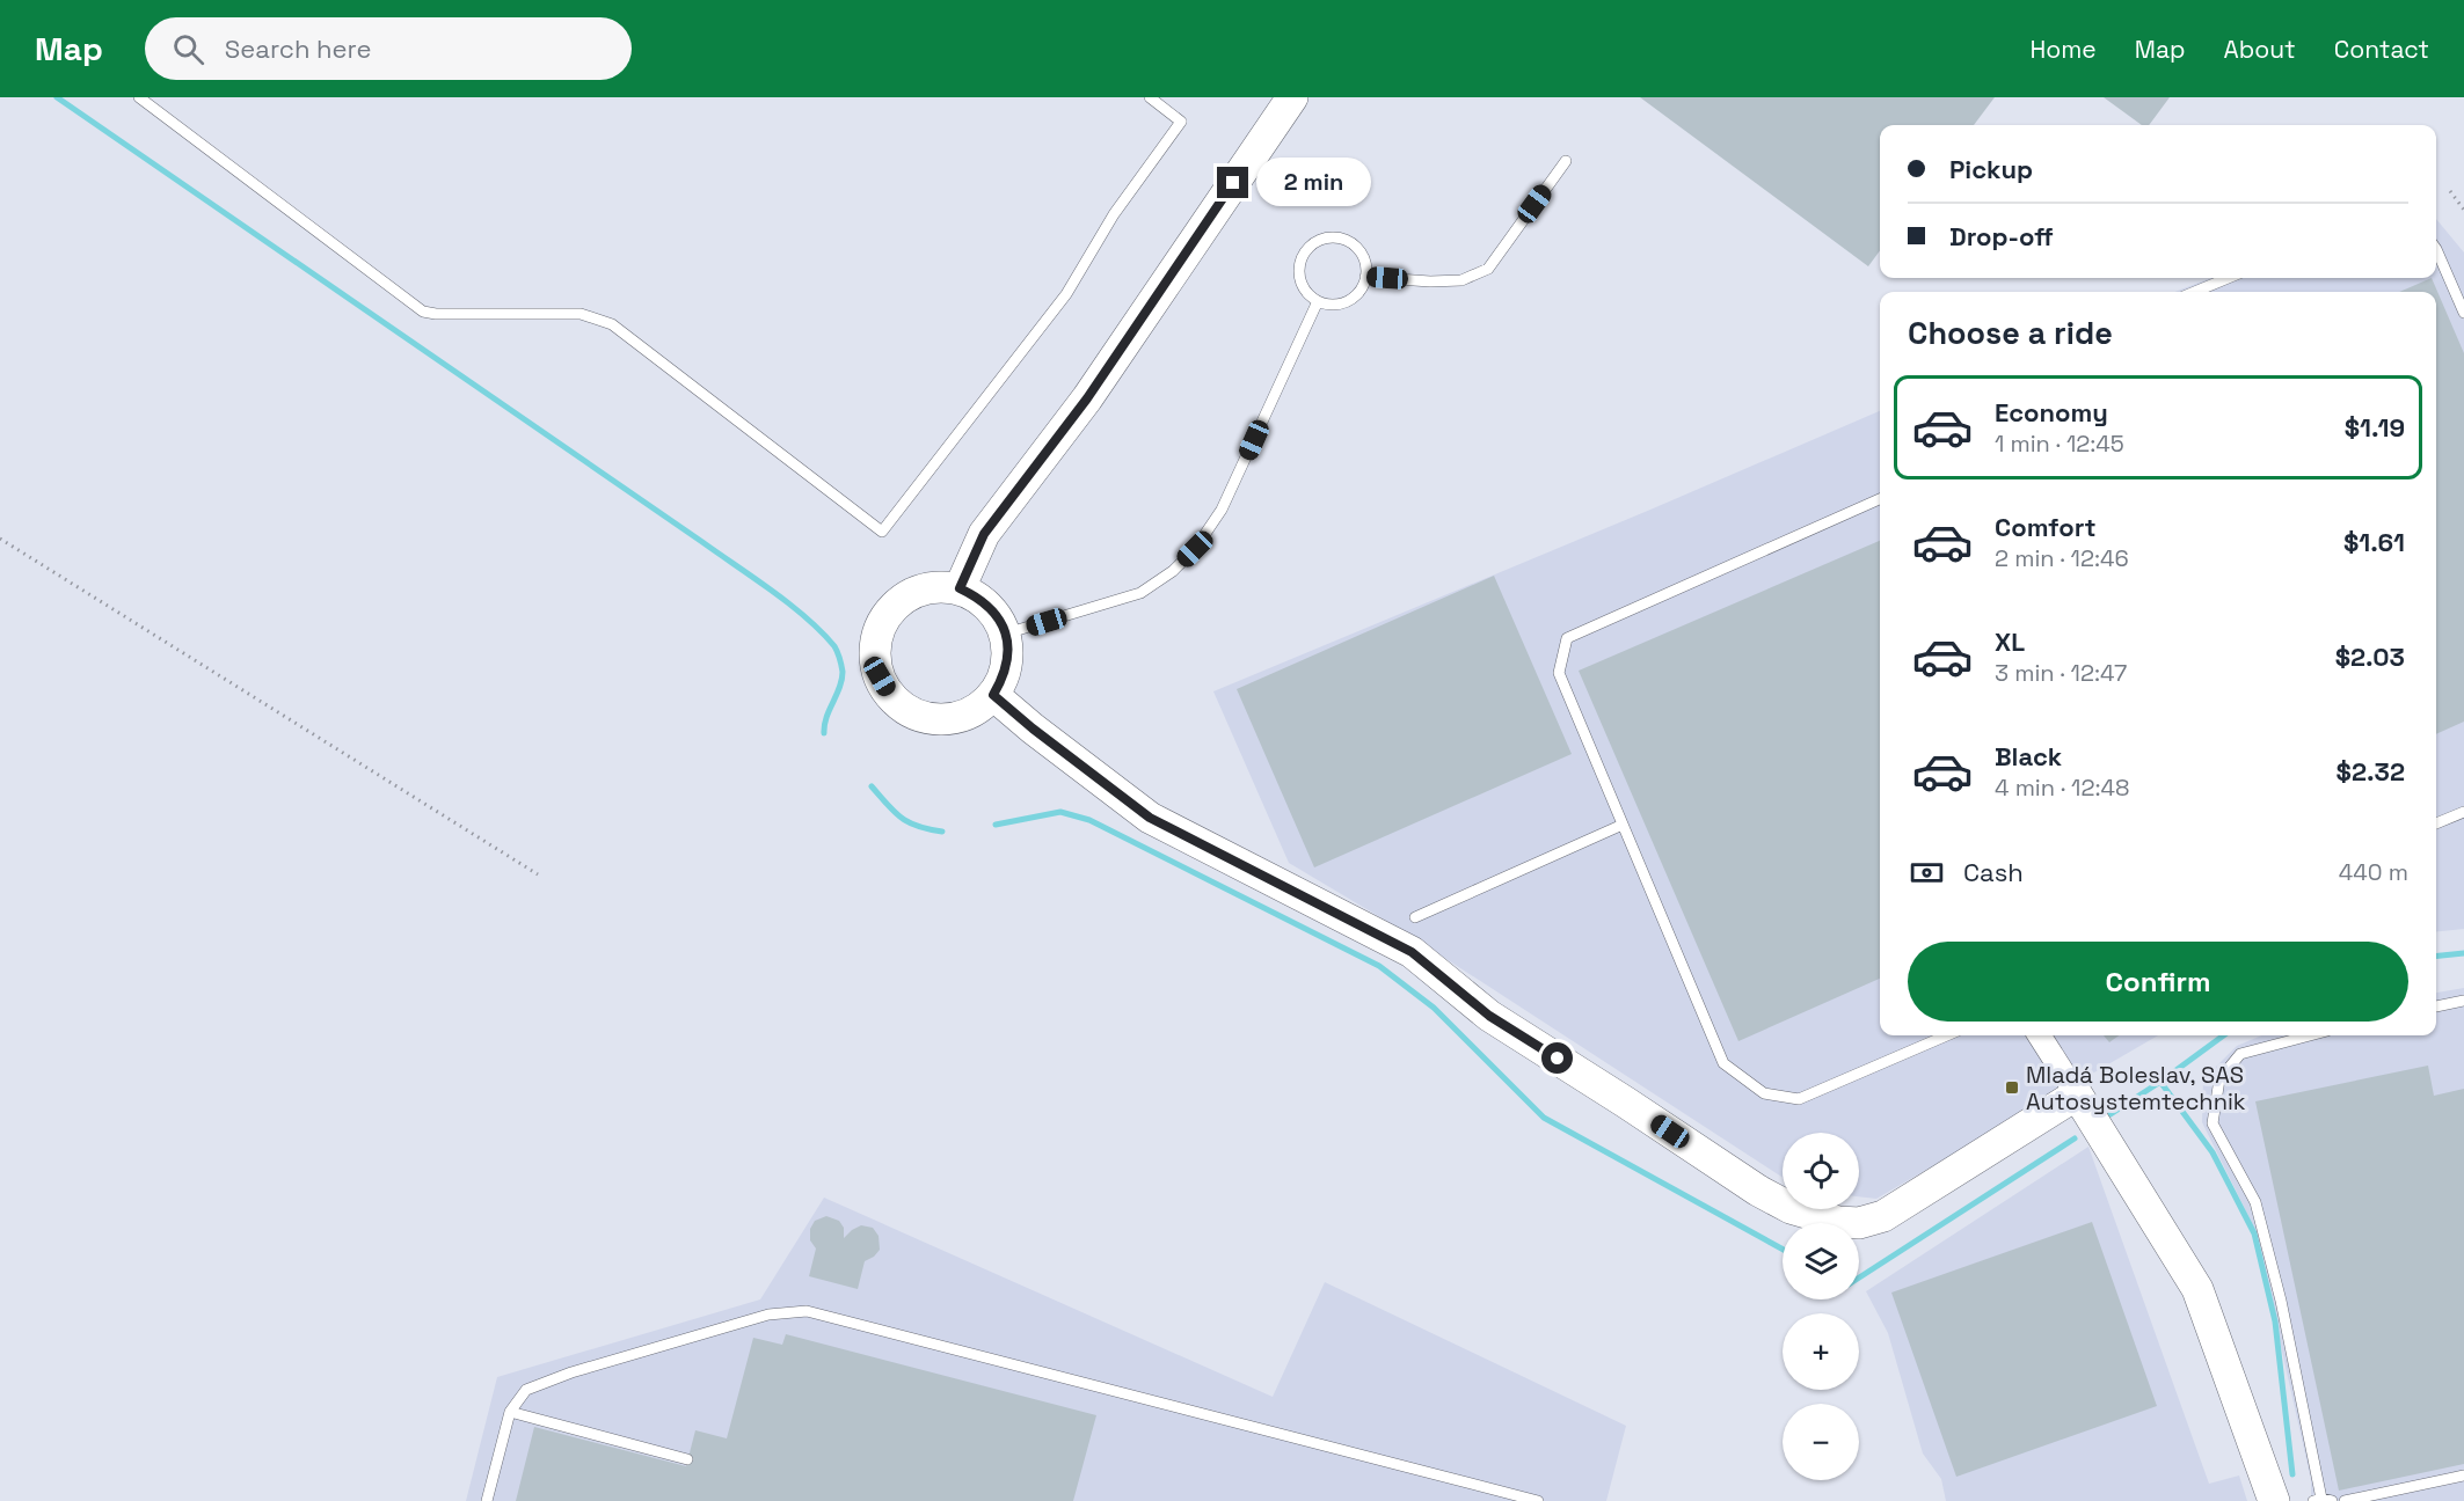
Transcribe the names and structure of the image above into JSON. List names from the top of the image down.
{
  "places": {
    "transit": ["Mladá Boleslav, SAS Autosystemtechnik"]
  },
  "page": {
    "header": "Map",
    "search": "Search here",
    "nav": [
      "Home",
      "Map",
      "About",
      "Contact"
    ],
    "banner": ["Pickup", "Drop-off"],
    "bubble": "2 min",
    "heading": "Choose a ride",
    "list": [
      {
        "name": "Economy",
        "note": "1 min · 12:45",
        "value": "$1.19"
      },
      {
        "name": "Comfort",
        "note": "2 min · 12:46",
        "value": "$1.61"
      },
      {
        "name": "XL",
        "note": "3 min · 12:47",
        "value": "$2.03"
      },
      {
        "name": "Black",
        "note": "4 min · 12:48",
        "value": "$2.32"
      }
    ],
    "pay": ["Cash", "440 m"],
    "buttons": "Confirm",
    "map_buttons": ["+", "−"]
  }
}
